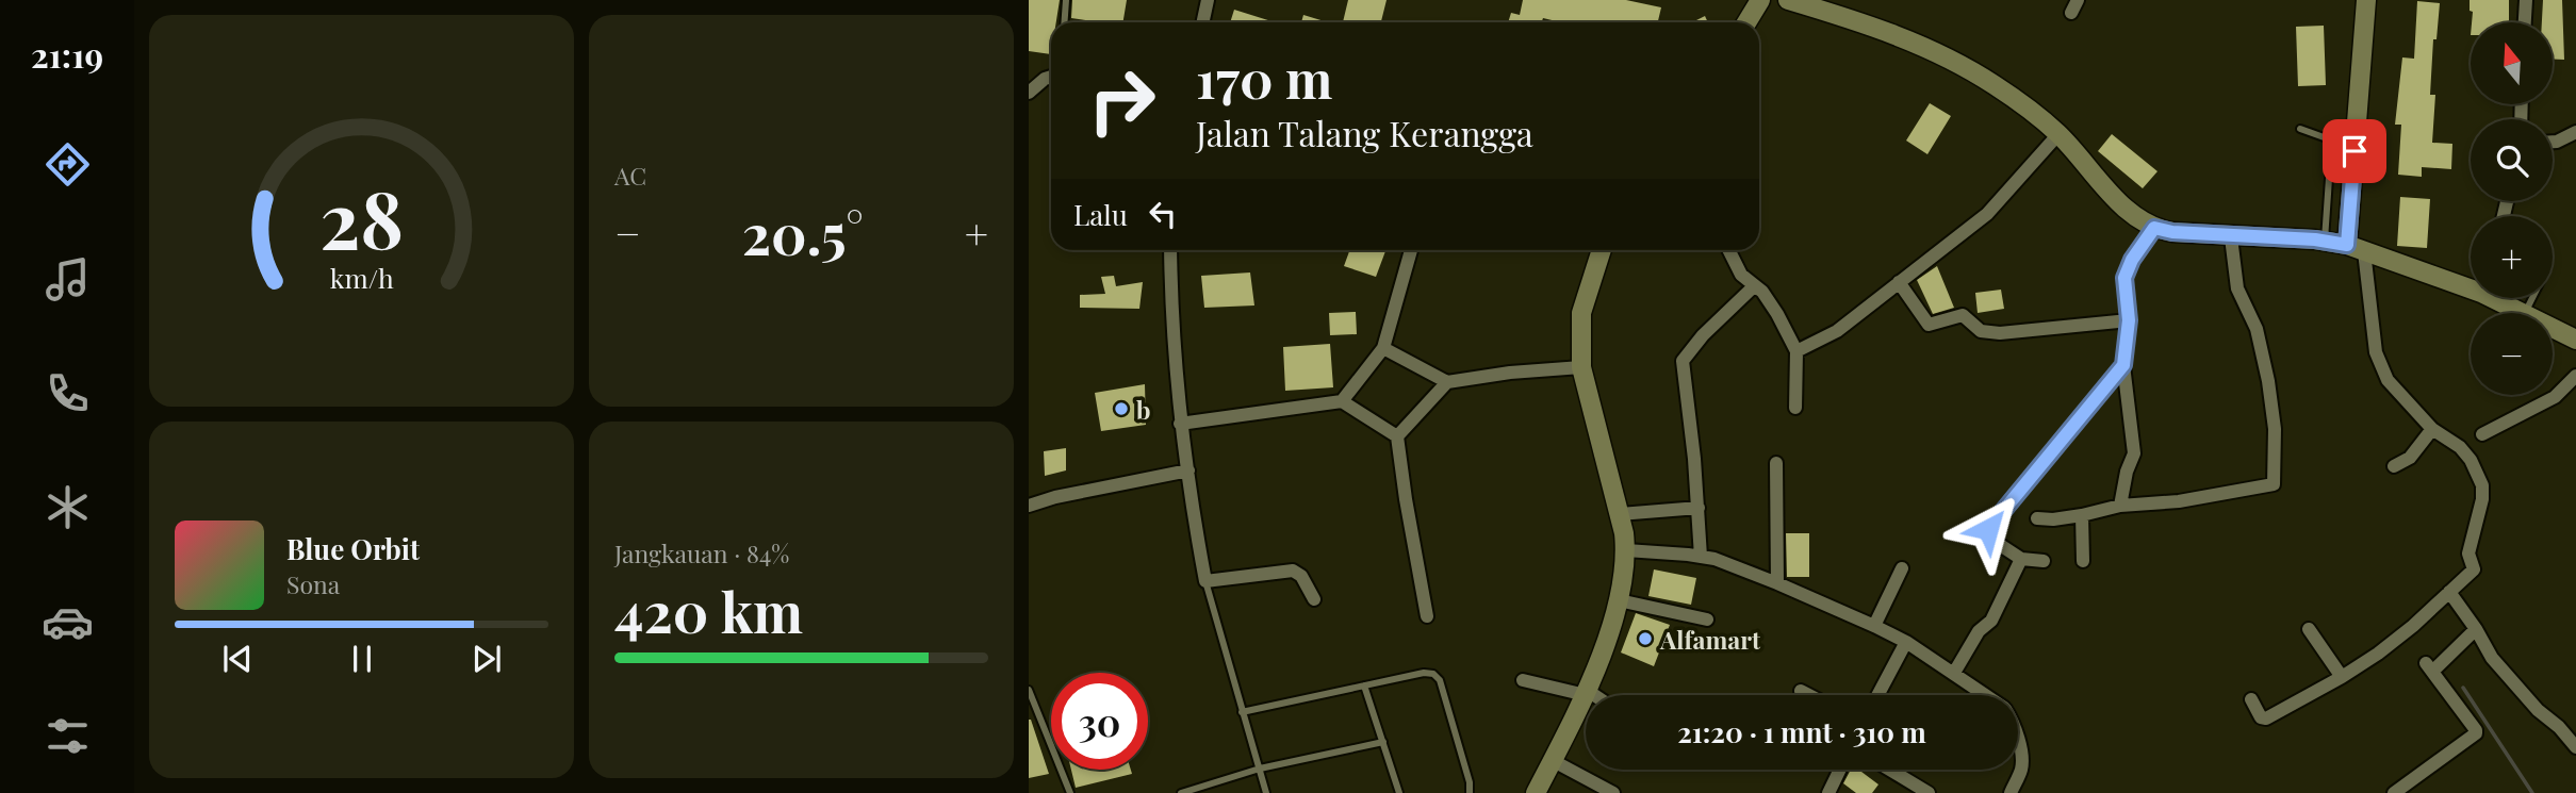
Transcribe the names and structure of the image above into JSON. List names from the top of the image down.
{
  "places": ["b", "Alfamart"],
  "north": "top",
  "page": {
    "tabs": "21:19",
    "tile": [
      "AC",
      ["Jangkauan · 84%", "420 km"]
    ],
    "map_buttons": ["+", "−"],
    "turn": ["170 m", "Jalan Talang Kerangga"],
    "then": "Lalu",
    "heat": ["−", "20.5°", "+"],
    "song": ["Blue Orbit", "Sona"],
    "limit": "30",
    "trip": "21:20 · 1 mnt · 310 m",
    "gauge": ["28", "km/h"]
  }
}
